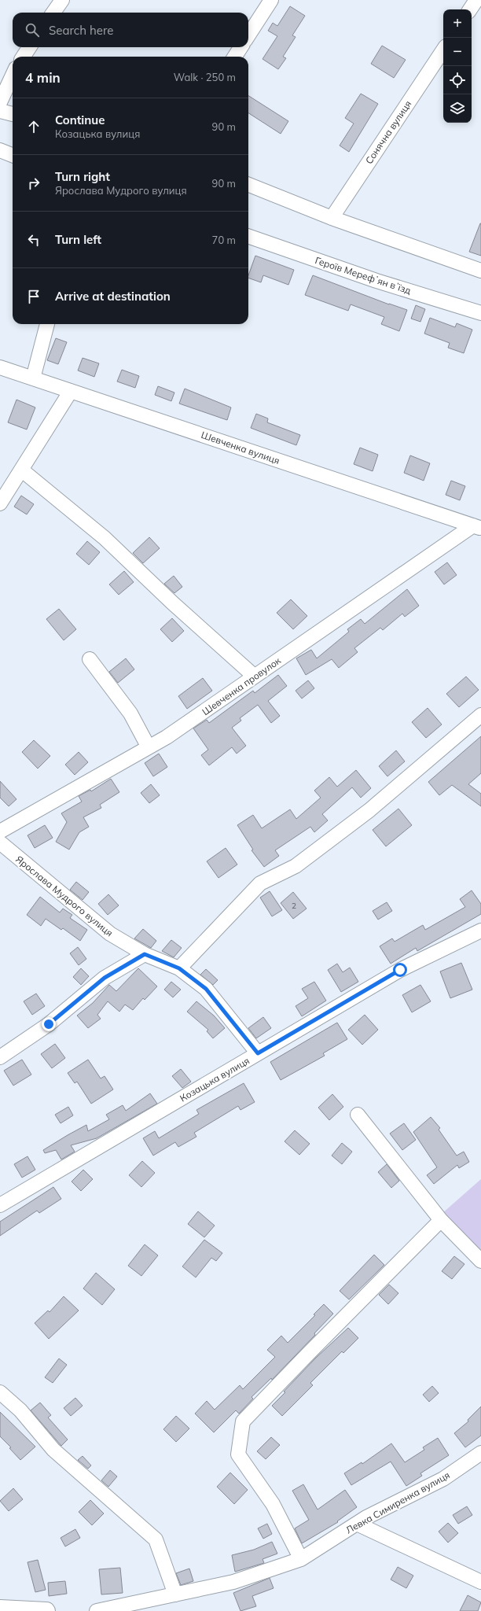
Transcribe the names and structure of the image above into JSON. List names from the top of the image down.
{
  "streets": {
    "street": [
      "Сонячна вулиця",
      "Героїв Мерефʼян вʼїзд",
      "Шевченка вулиця",
      "Шевченка провулок",
      "Ярослава Мудрого вулиця",
      "Козацька вулиця",
      "Левка Симиренка вулиця"
    ]
  },
  "crossings": [
    ["Шевченка вулиця", "Шевченка провулок"],
    ["Ярослава Мудрого вулиця", "Козацька вулиця"]
  ],
  "house_numbers": ["2"],
  "page": {
    "map_buttons": ["+", "−"],
    "search": "Search here",
    "heading": ["4 min", "Walk · 250 m"],
    "list": [
      ["Continue", "Козацька вулиця", "90 m"],
      ["Turn right", "Ярослава Мудрого вулиця", "90 m"],
      ["Turn left", "70 m"],
      "Arrive at destination"
    ]
  }
}
